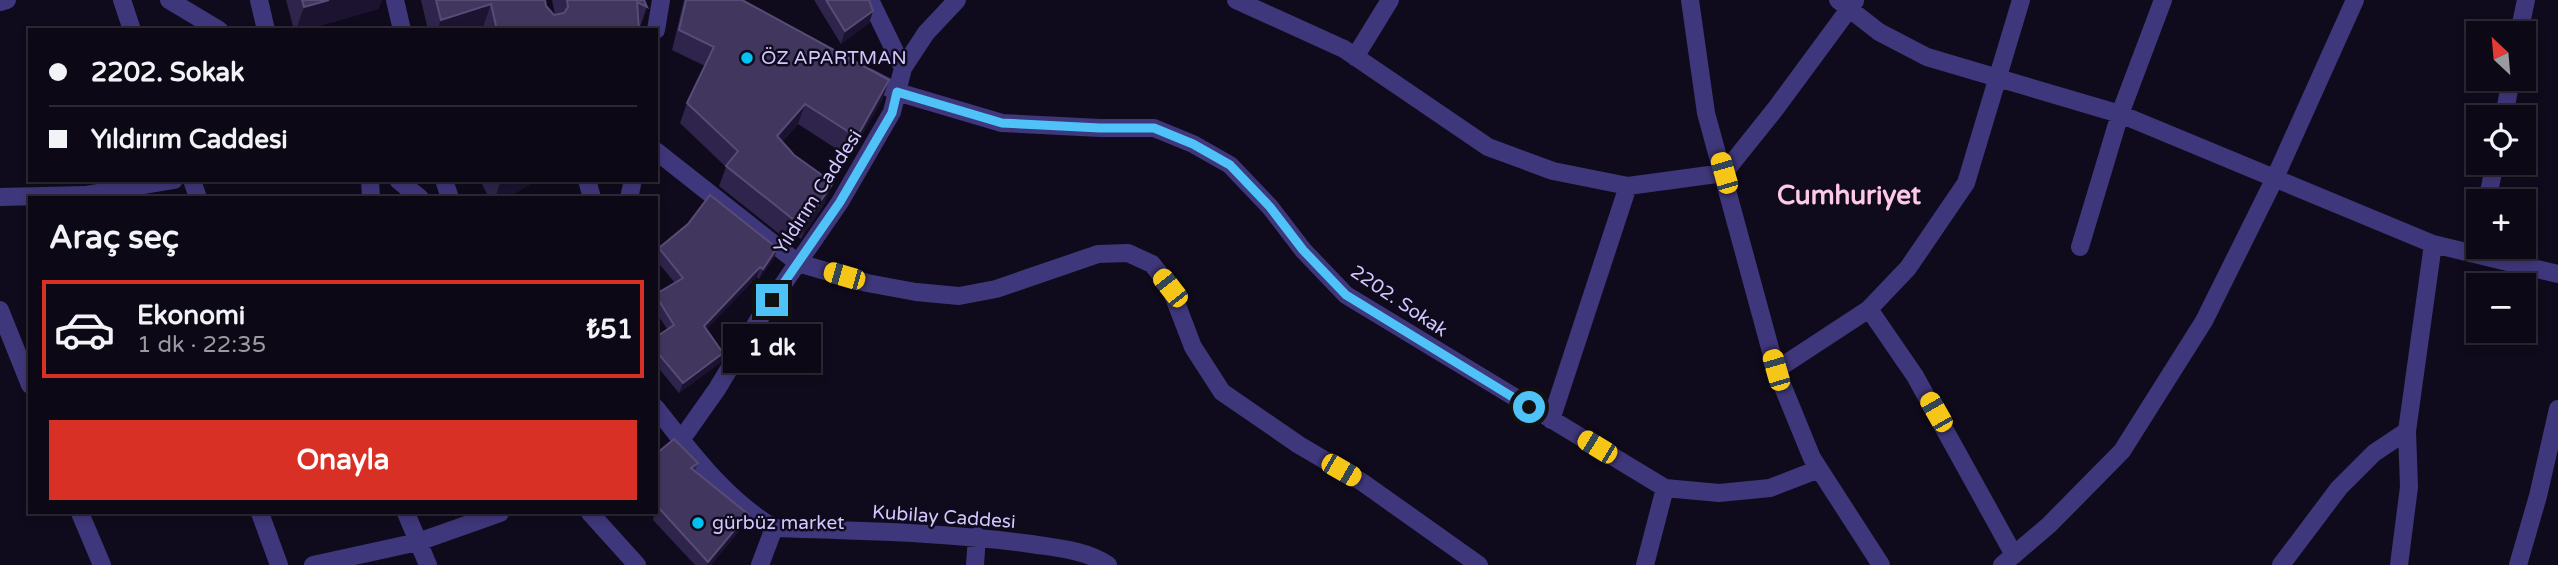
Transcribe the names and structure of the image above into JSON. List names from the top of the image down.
{
  "streets": {
    "street": ["Yıldırım Caddesi", "2202. Sokak", "Kubilay Caddesi"]
  },
  "crossings": [
    ["Yıldırım Caddesi", "2202. Sokak"]
  ],
  "districts": ["Cumhuriyet"],
  "places": ["ÖZ APARTMAN", "gürbüz market"],
  "north": "top left",
  "page": {
    "map_buttons": ["+", "−"],
    "banner": ["2202. Sokak", "Yıldırım Caddesi"],
    "heading": "Araç seç",
    "list": [
      {
        "name": "Ekonomi",
        "note": "1 dk · 22:35",
        "value": "₺51"
      }
    ],
    "bubble": "1 dk",
    "buttons": "Onayla"
  }
}
